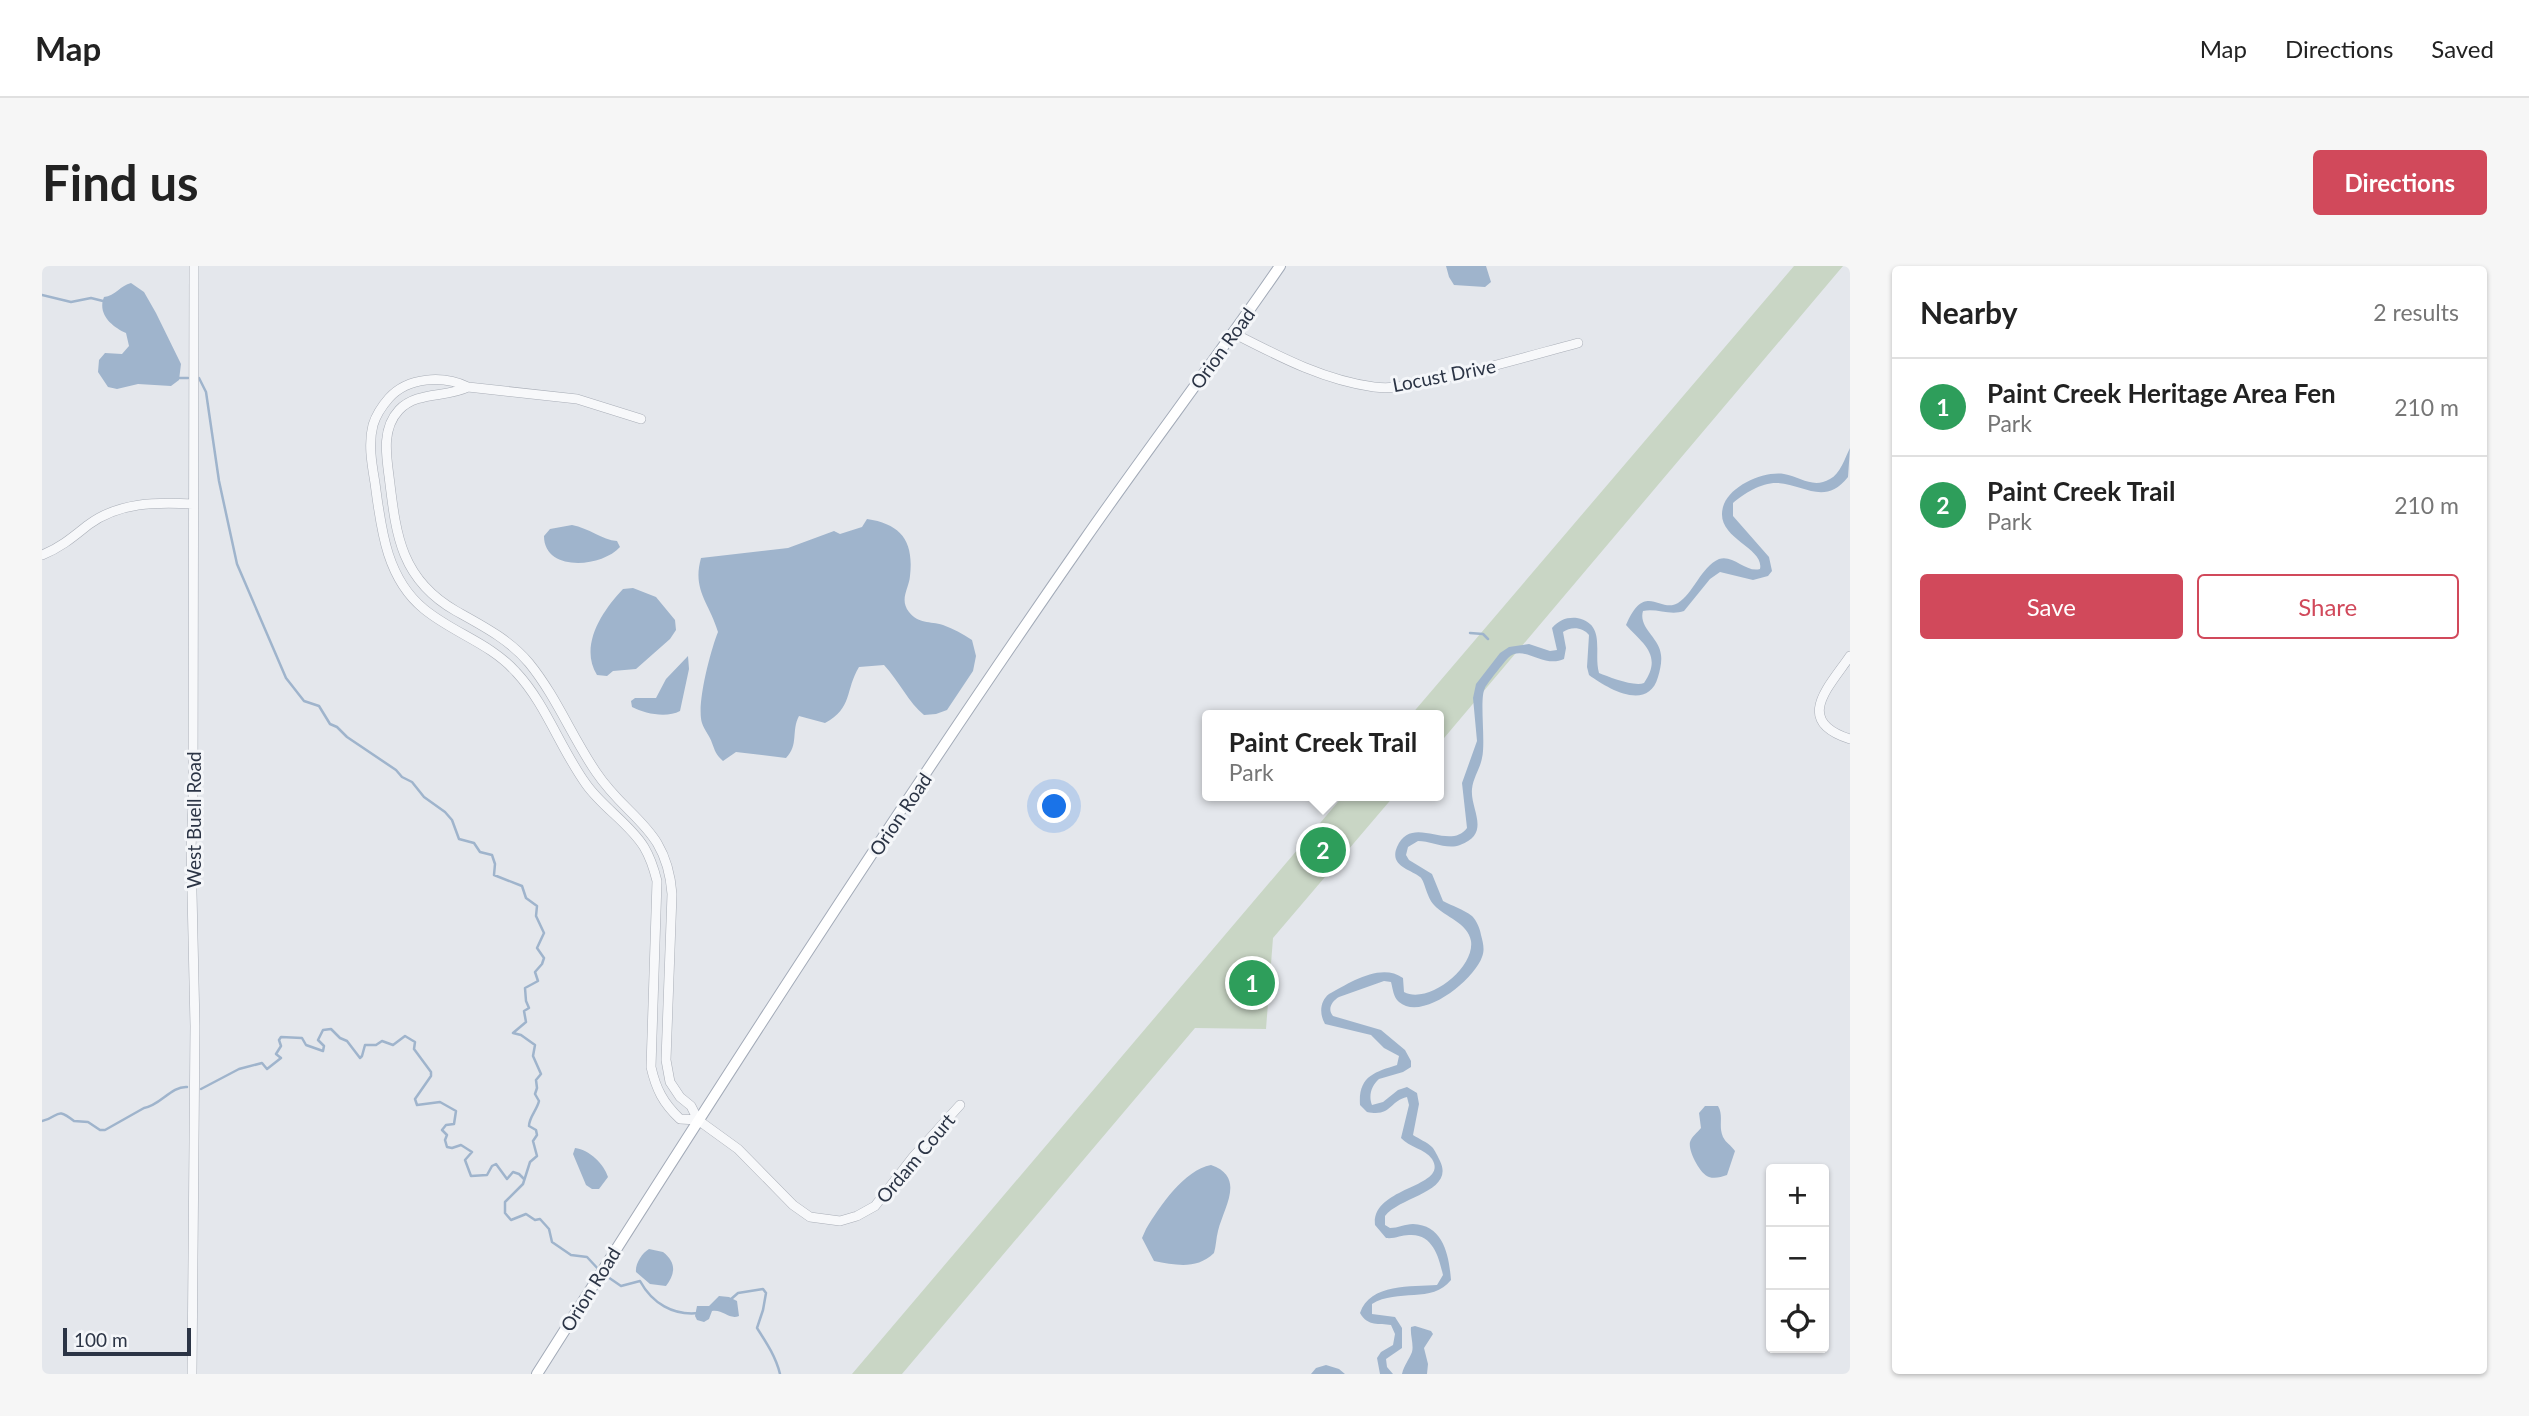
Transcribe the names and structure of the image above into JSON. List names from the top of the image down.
{
  "streets": {
    "main road": ["Orion Road"],
    "street": ["Locust Drive", "West Buell Road", "Ordam Court"]
  },
  "crossings": [
    ["Orion Road", "Locust Drive"],
    ["Orion Road", "Ordam Court"]
  ],
  "scale_bar": "100 m",
  "page": {
    "header": "Map",
    "nav": ["Map", "Directions", "Saved"],
    "buttons": [
      "Directions",
      ["Save", "Share"]
    ],
    "title": "Find us",
    "heading": ["Nearby", "2 results"],
    "list": [
      {
        "mark": "1",
        "name": "Paint Creek Heritage Area Fen",
        "note": "Park",
        "value": "210 m"
      },
      {
        "mark": "2",
        "name": "Paint Creek Trail",
        "note": "Park",
        "value": "210 m"
      }
    ],
    "popup": ["Paint Creek Trail", "Park"],
    "pins": ["2", "1"],
    "map_buttons": ["+", "−"],
    "scale": "100 m"
  }
}
